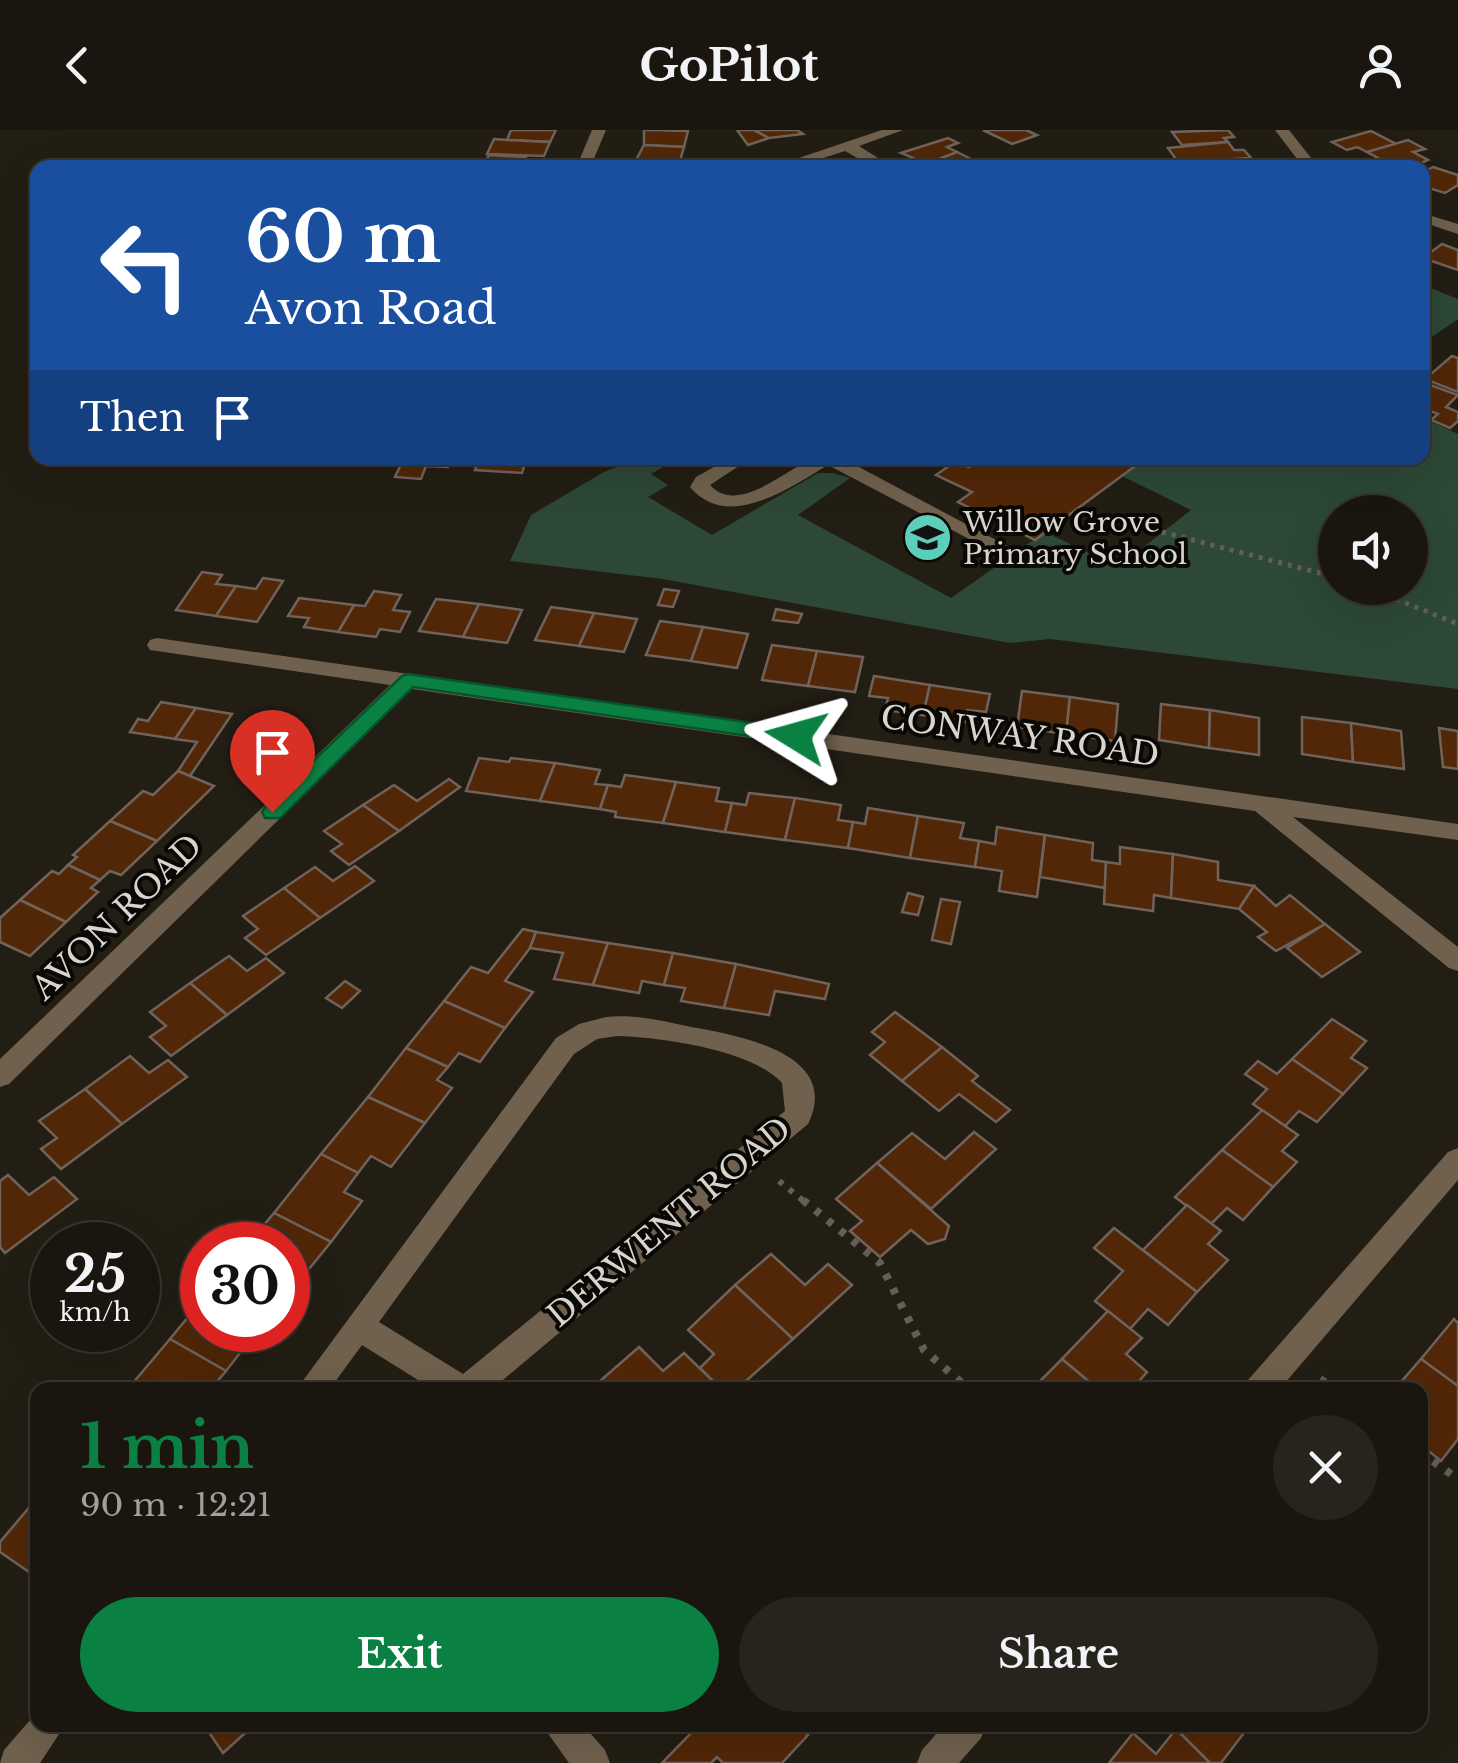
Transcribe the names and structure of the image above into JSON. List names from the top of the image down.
{
  "streets": {
    "street": ["CONWAY ROAD", "AVON ROAD", "DERWENT ROAD"]
  },
  "crossings": [
    ["CONWAY ROAD", "AVON ROAD"]
  ],
  "places": {
    "school or university": ["Willow Grove Primary School"]
  },
  "page": {
    "header": "GoPilot",
    "turn": ["60 m", "Avon Road"],
    "then": "Then",
    "speed": "25 km/h",
    "limit": "30",
    "heading": ["1 min", "90 m · 12:21"],
    "buttons": ["Exit", "Share"]
  }
}
